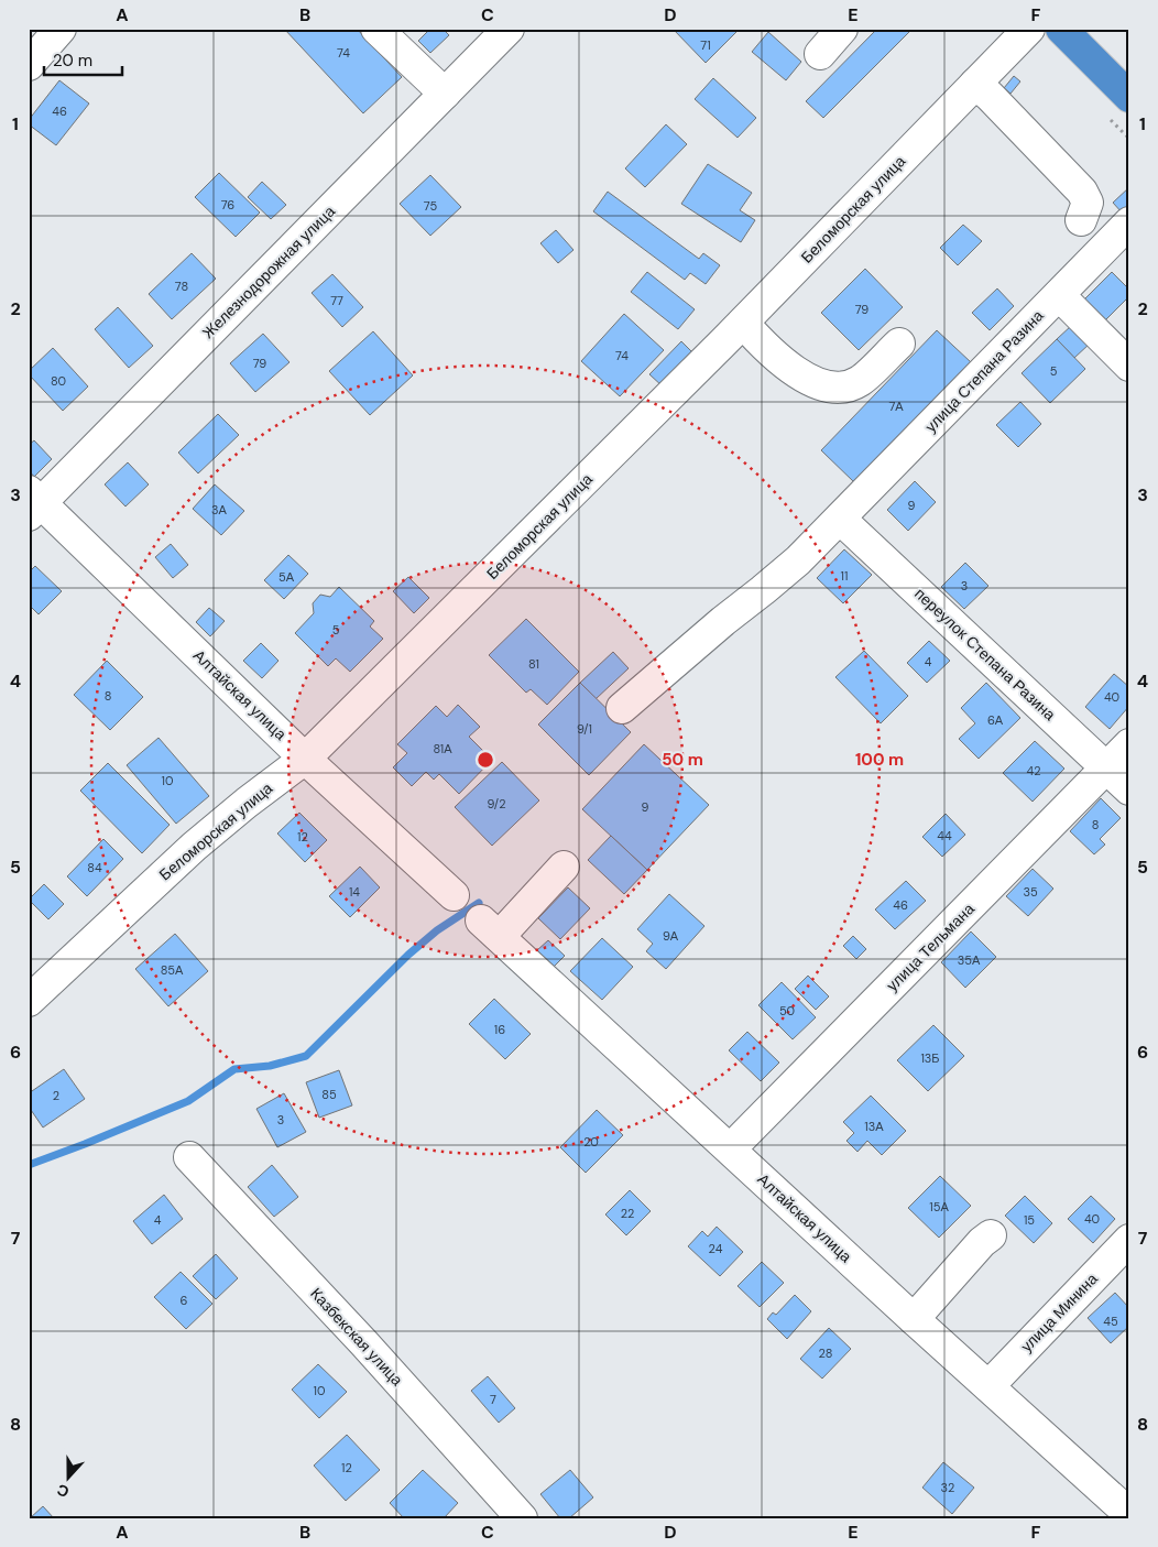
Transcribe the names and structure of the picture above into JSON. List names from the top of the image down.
{
  "streets": {
    "street": [
      "Беломорская улица",
      "Железнодорожная улица",
      "улица Степана Разина",
      "переулок Степана Разина",
      "Алтайская улица",
      "улица Тельмана",
      "улица Минина",
      "Казбекская улица"
    ]
  },
  "crossings": [
    ["Беломорская улица", "Алтайская улица"],
    ["Железнодорожная улица", "Алтайская улица"],
    ["улица Степана Разина", "переулок Степана Разина"],
    ["переулок Степана Разина", "улица Тельмана"],
    ["Алтайская улица", "улица Тельмана"],
    ["Алтайская улица", "улица Минина"]
  ],
  "house_numbers": [
    "71",
    "74",
    "46",
    "76",
    "75",
    "78",
    "77",
    "79",
    "74",
    "79",
    "5",
    "80",
    "7А",
    "9",
    "3А",
    "11",
    "5А",
    "3",
    "5",
    "4",
    "81",
    "8",
    "40",
    "6А",
    "9/1",
    "81А",
    "42",
    "10",
    "9/2",
    "9",
    "8",
    "44",
    "12",
    "84",
    "14",
    "35",
    "46",
    "9А",
    "35А",
    "85А",
    "50",
    "16",
    "13Б",
    "85",
    "2",
    "3",
    "13А",
    "20",
    "15А",
    "22",
    "40",
    "4",
    "15",
    "24",
    "6",
    "45",
    "28",
    "10",
    "7",
    "12",
    "32"
  ],
  "scale_bar": "20 m",
  "north": "bottom",
  "grid": {
    "columns": [
      "A",
      "B",
      "C",
      "D",
      "E",
      "F"
    ],
    "rows": [
      "1",
      "2",
      "3",
      "4",
      "5",
      "6",
      "7",
      "8"
    ]
  },
  "rings": ["50 m", "100 m"]
}
